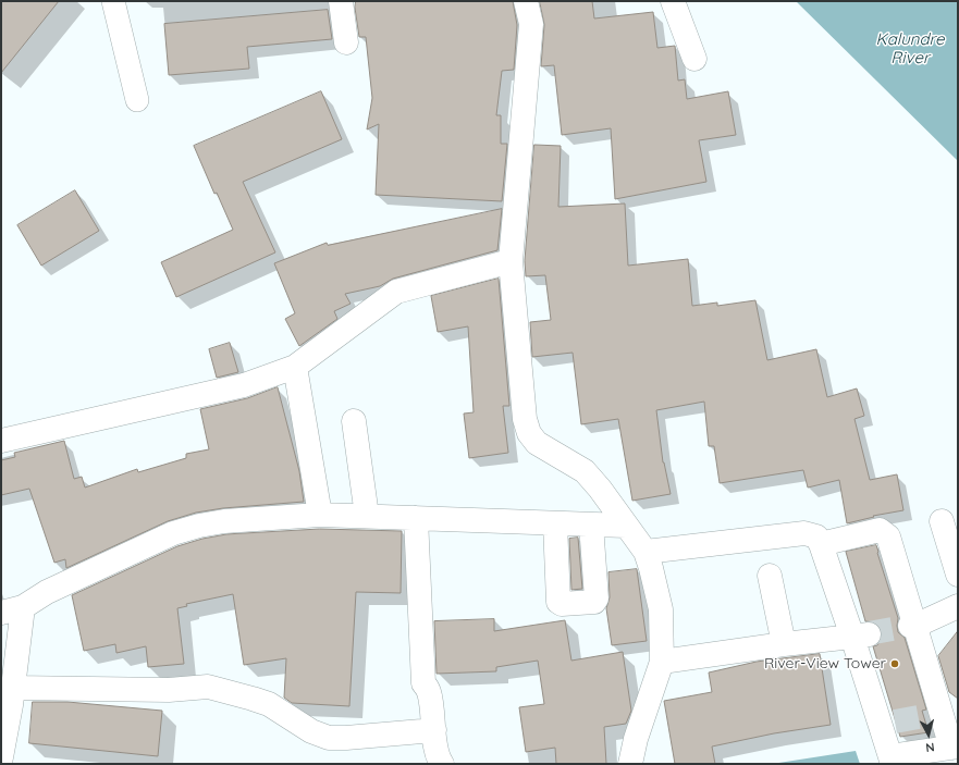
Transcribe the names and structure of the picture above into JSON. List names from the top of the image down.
{
  "water": ["Kalundre River"],
  "places": ["River-View Tower"],
  "north": "bottom"
}
